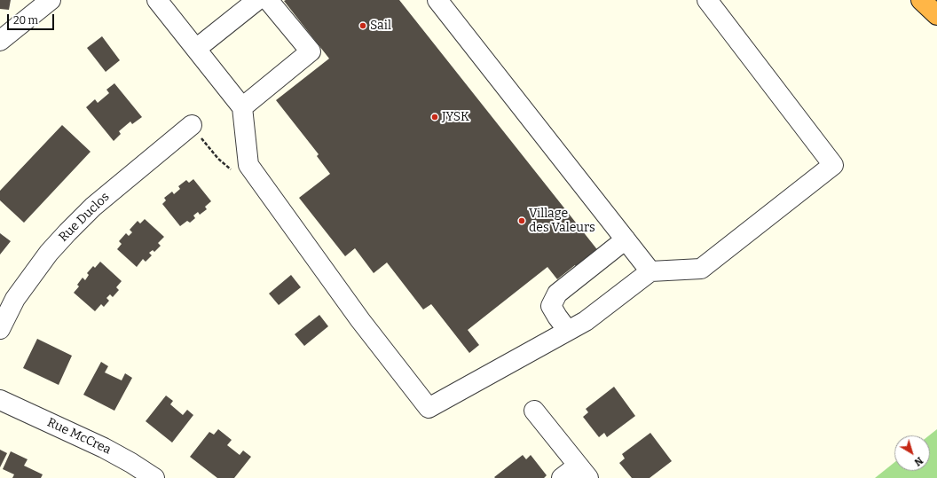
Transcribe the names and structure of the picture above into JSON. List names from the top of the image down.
{
  "streets": {
    "street": ["Rue Duclos", "Rue McCrea"]
  },
  "places": ["Sail", "JYSK", "Village des Valeurs"],
  "scale_bar": "20 m",
  "north": "bottom right"
}
